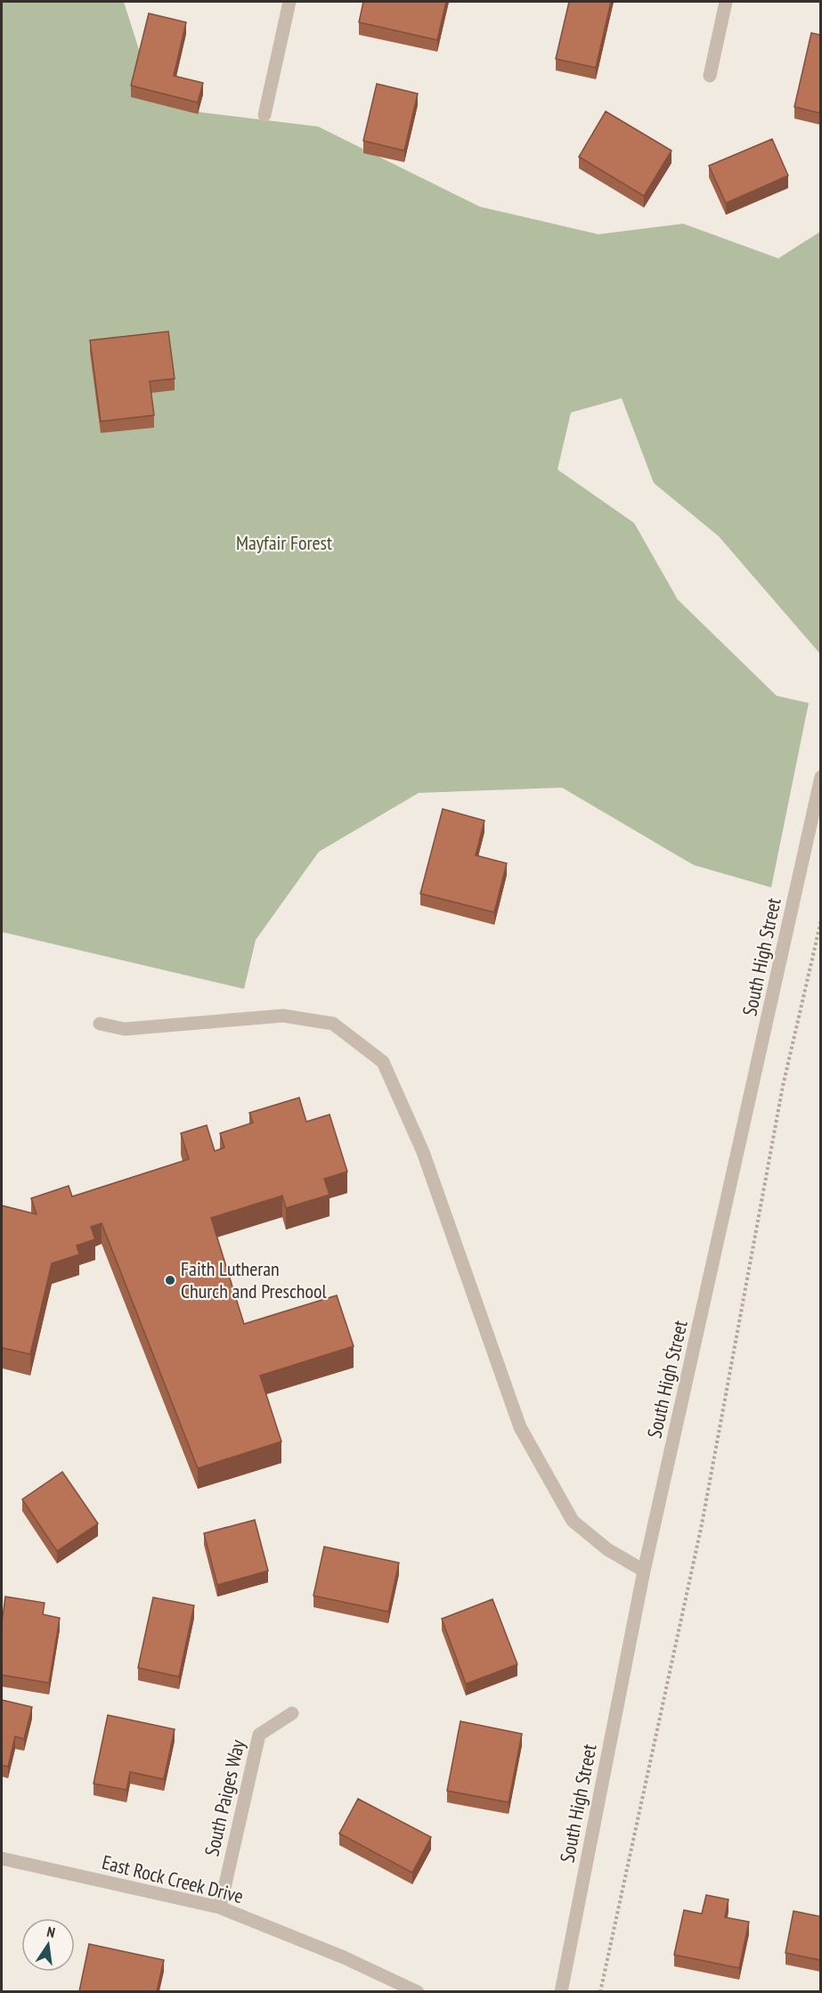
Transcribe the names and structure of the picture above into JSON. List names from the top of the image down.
{
  "streets": {
    "street": ["South High Street", "South Paiges Way", "East Rock Creek Drive"]
  },
  "crossings": [
    ["South Paiges Way", "East Rock Creek Drive"]
  ],
  "parks": ["Mayfair Forest"],
  "places": ["Faith Lutheran Church and Preschool"],
  "north": "top"
}
